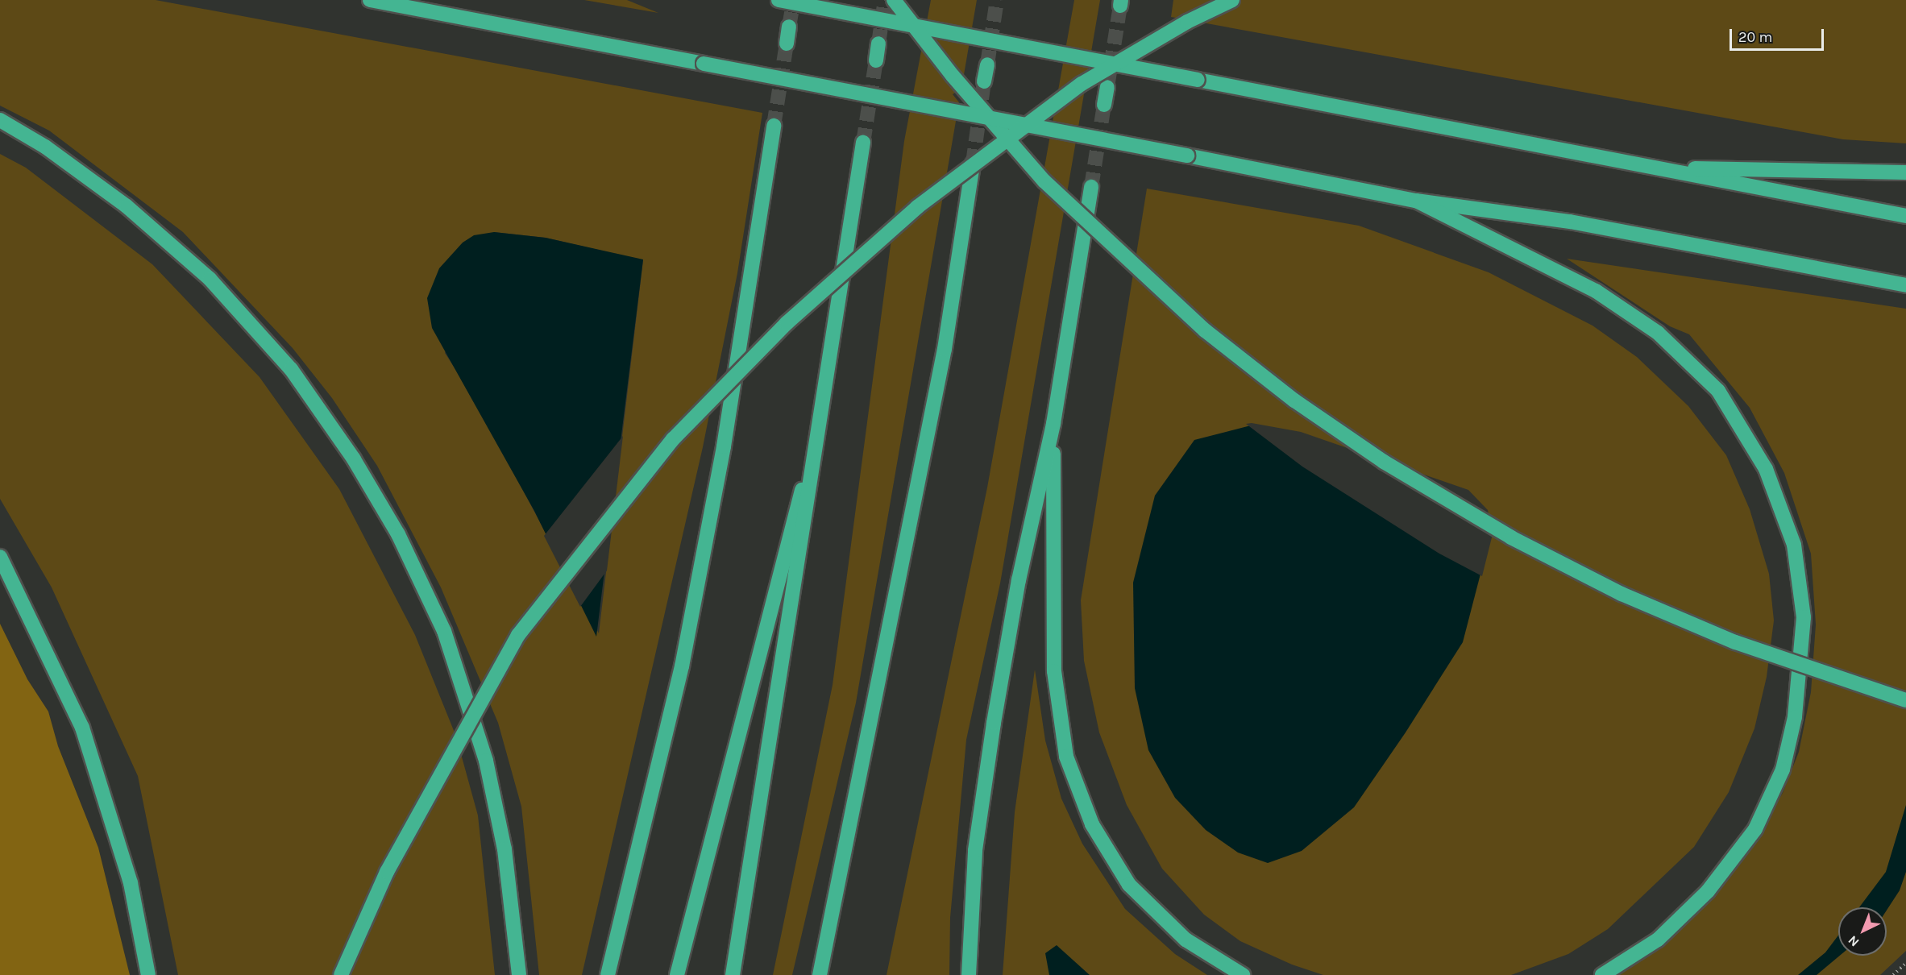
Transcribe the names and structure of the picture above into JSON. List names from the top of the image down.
{
  "scale_bar": "20 m",
  "north": "bottom left"
}
